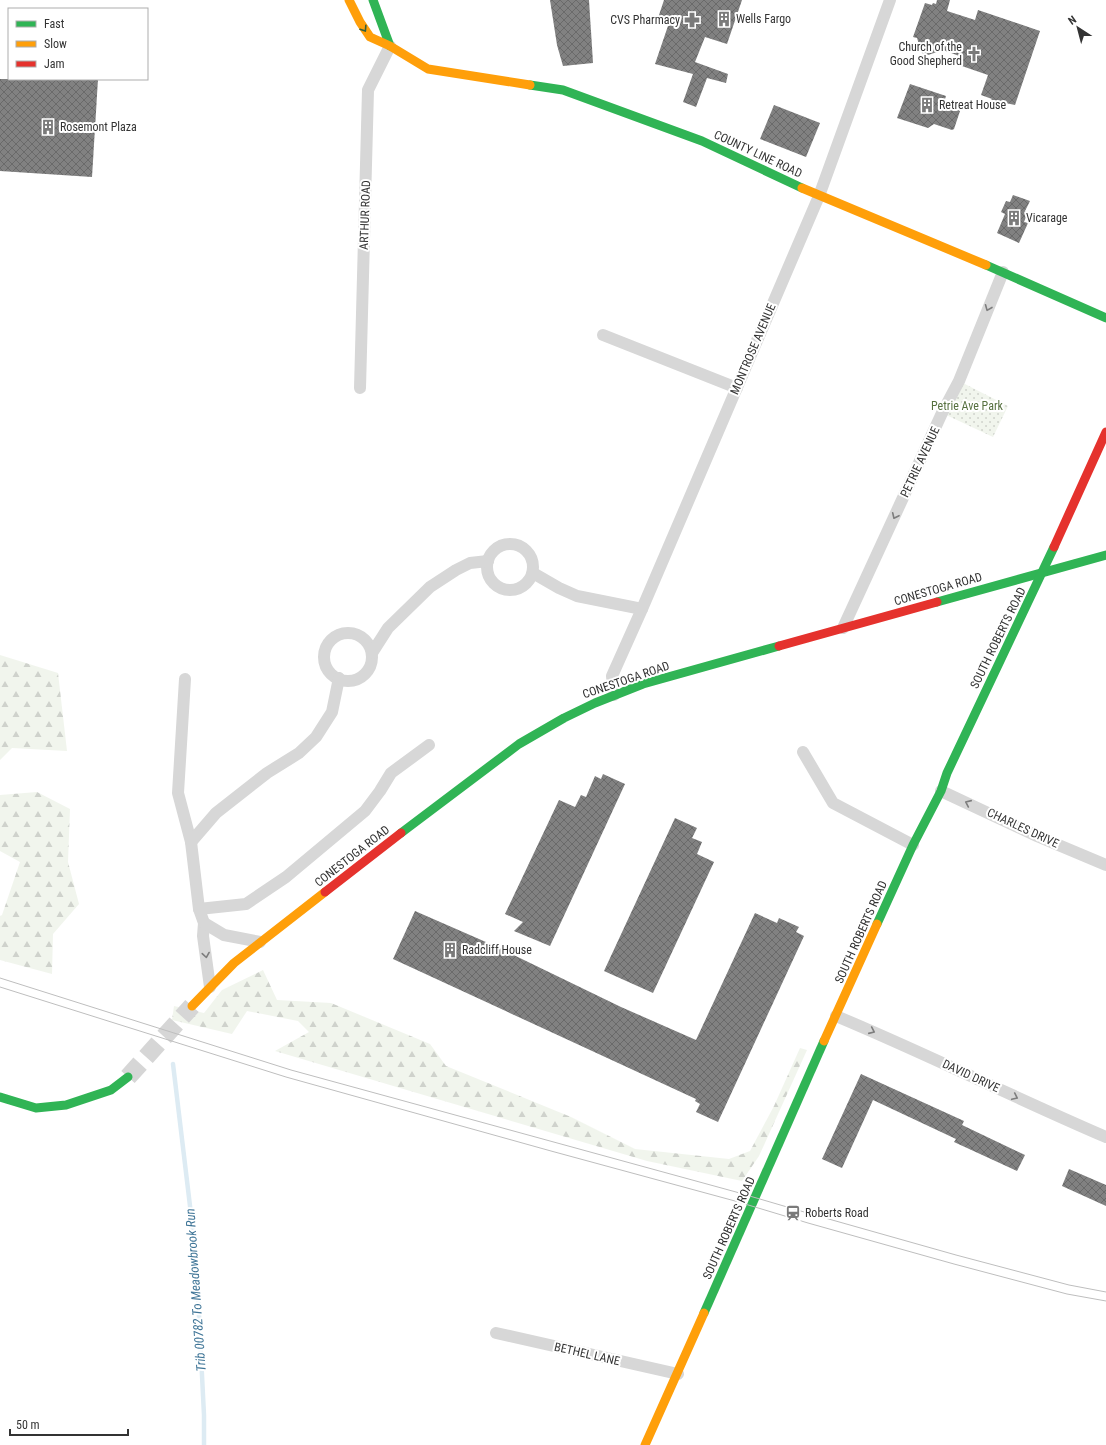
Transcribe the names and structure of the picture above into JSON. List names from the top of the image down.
{
  "streets": {
    "main road": ["COUNTY LINE ROAD", "CONESTOGA ROAD", "SOUTH ROBERTS ROAD"],
    "street": [
      "ARTHUR ROAD",
      "MONTROSE AVENUE",
      "PETRIE AVENUE",
      "CHARLES DRIVE",
      "DAVID DRIVE",
      "BETHEL LANE"
    ]
  },
  "crossings": [
    ["COUNTY LINE ROAD", "ARTHUR ROAD"],
    ["COUNTY LINE ROAD", "MONTROSE AVENUE"],
    ["COUNTY LINE ROAD", "PETRIE AVENUE"],
    ["MONTROSE AVENUE", "CONESTOGA ROAD"],
    ["PETRIE AVENUE", "CONESTOGA ROAD"],
    ["CONESTOGA ROAD", "SOUTH ROBERTS ROAD"],
    ["SOUTH ROBERTS ROAD", "CHARLES DRIVE"],
    ["SOUTH ROBERTS ROAD", "DAVID DRIVE"],
    ["SOUTH ROBERTS ROAD", "BETHEL LANE"]
  ],
  "one_way": ["PETRIE AVENUE", "CHARLES DRIVE", "DAVID DRIVE"],
  "water": ["Trib 00782 To Meadowbrook Run"],
  "parks": ["Petrie Ave Park"],
  "places": {
    "building": [
      "Wells Fargo",
      "Retreat House",
      "Rosemont Plaza",
      "Vicarage",
      "Radcliff House"
    ],
    "pharmacy": ["CVS Pharmacy"],
    "church": ["Church of the Good Shepherd"],
    "station": ["Roberts Road"]
  },
  "legend": ["Fast", "Slow", "Jam"],
  "scale_bar": "50 m",
  "north": "top left"
}
